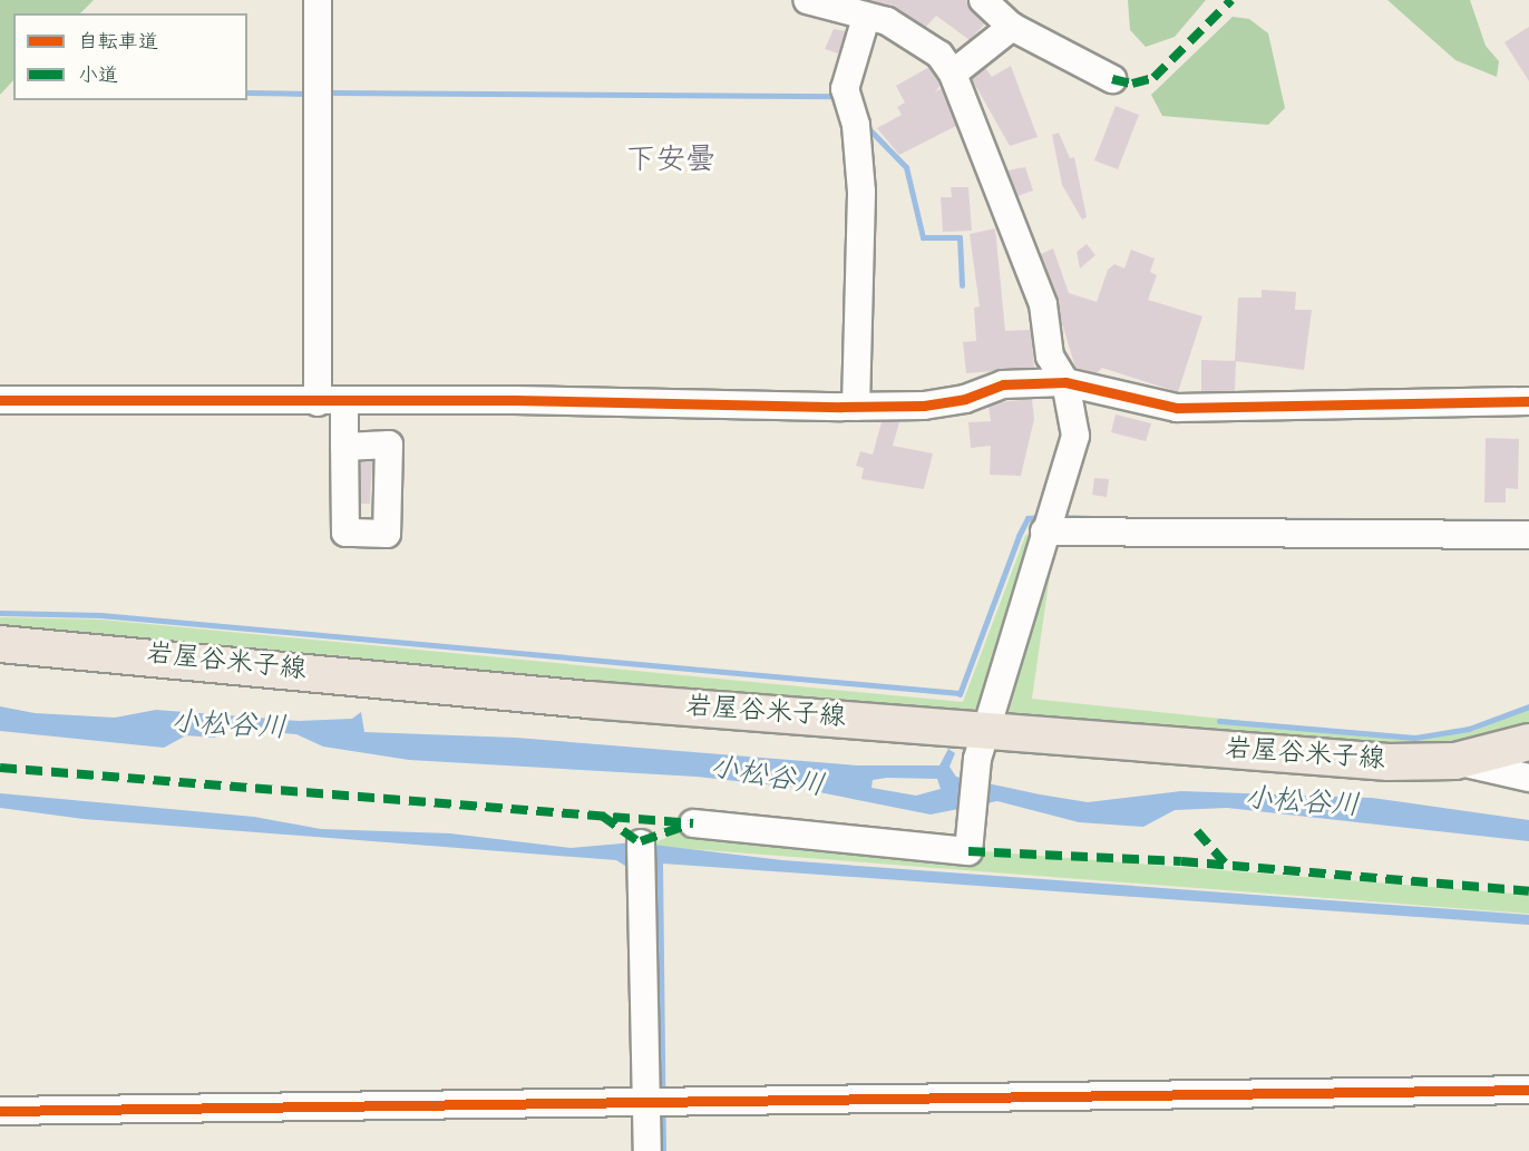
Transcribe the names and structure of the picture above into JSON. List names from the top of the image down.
{
  "streets": {
    "main road": ["岩屋谷米子線"]
  },
  "districts": ["下安曇"],
  "water": ["小松谷川"],
  "legend": ["自転車道", "小道"]
}
